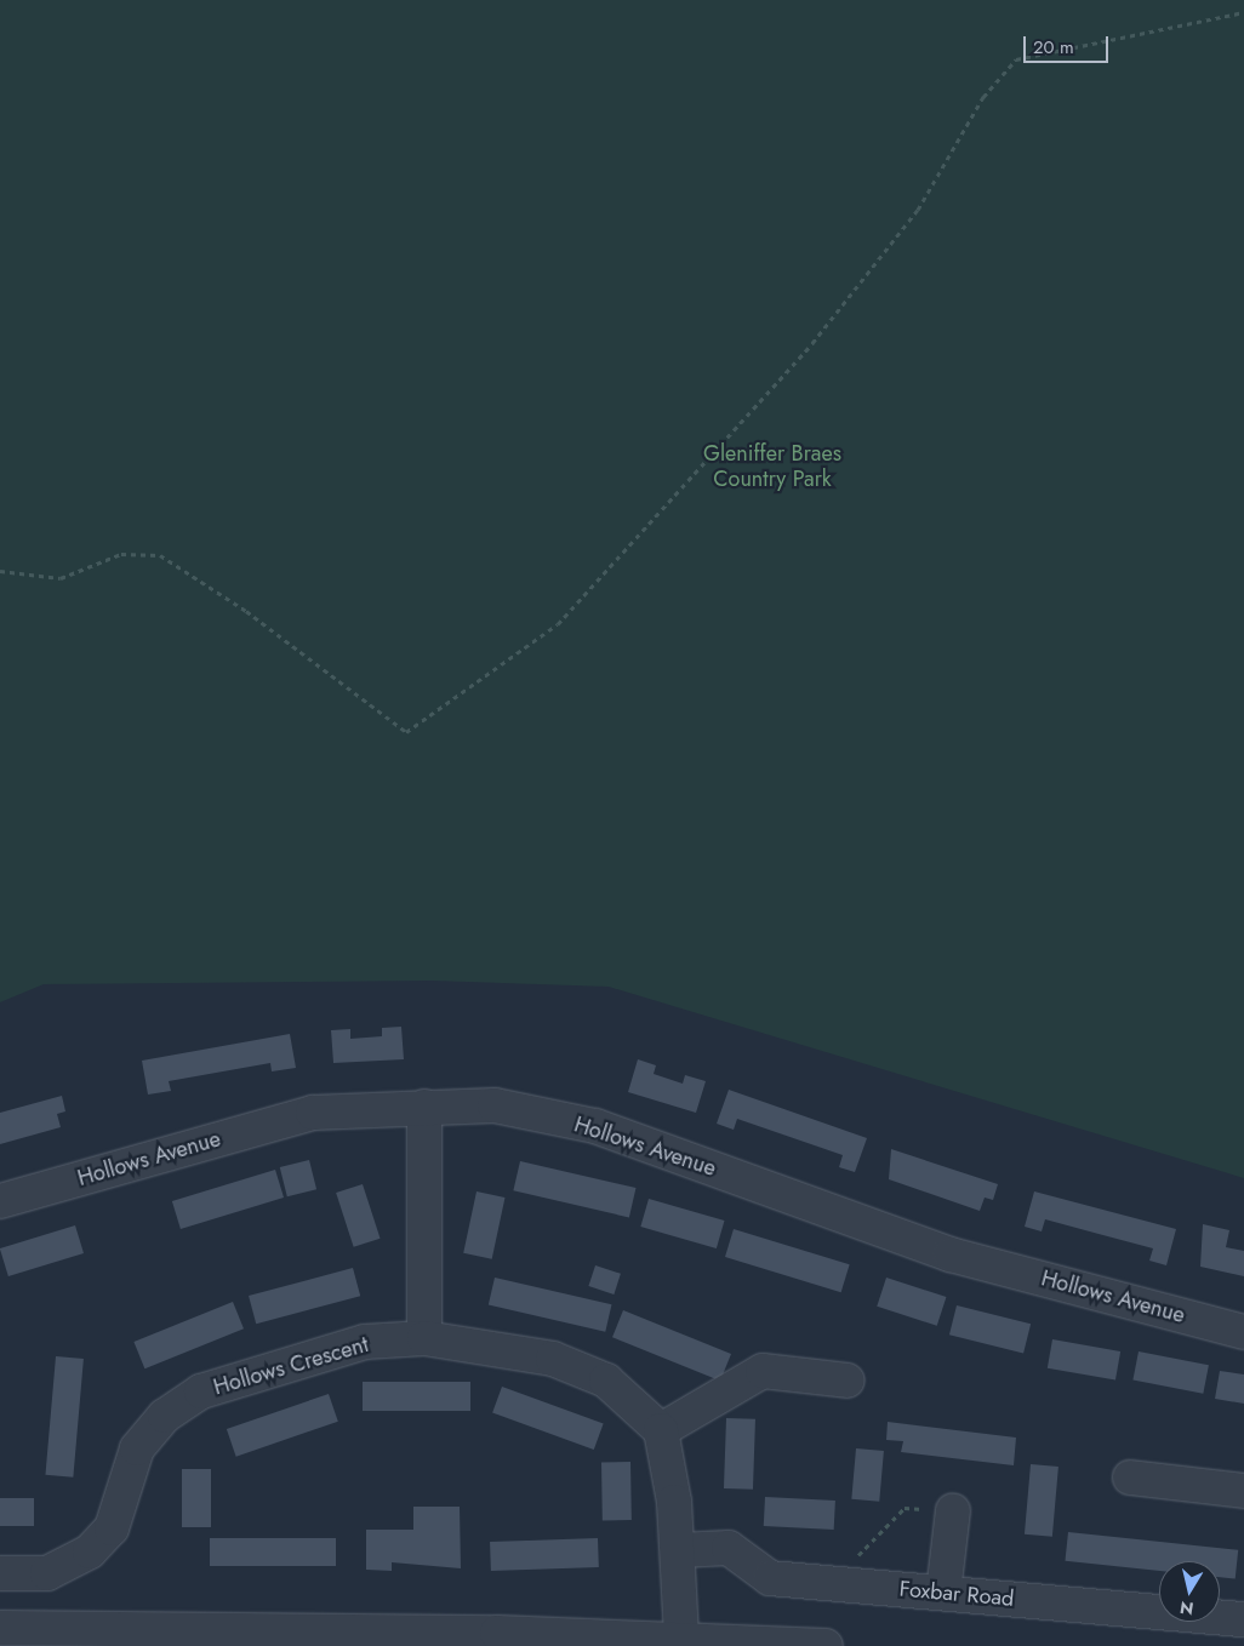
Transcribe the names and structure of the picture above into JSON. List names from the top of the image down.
{
  "streets": {
    "street": ["Hollows Avenue", "Hollows Crescent", "Foxbar Road"]
  },
  "parks": ["Gleniffer Braes Country Park"],
  "scale_bar": "20 m",
  "north": "bottom"
}
